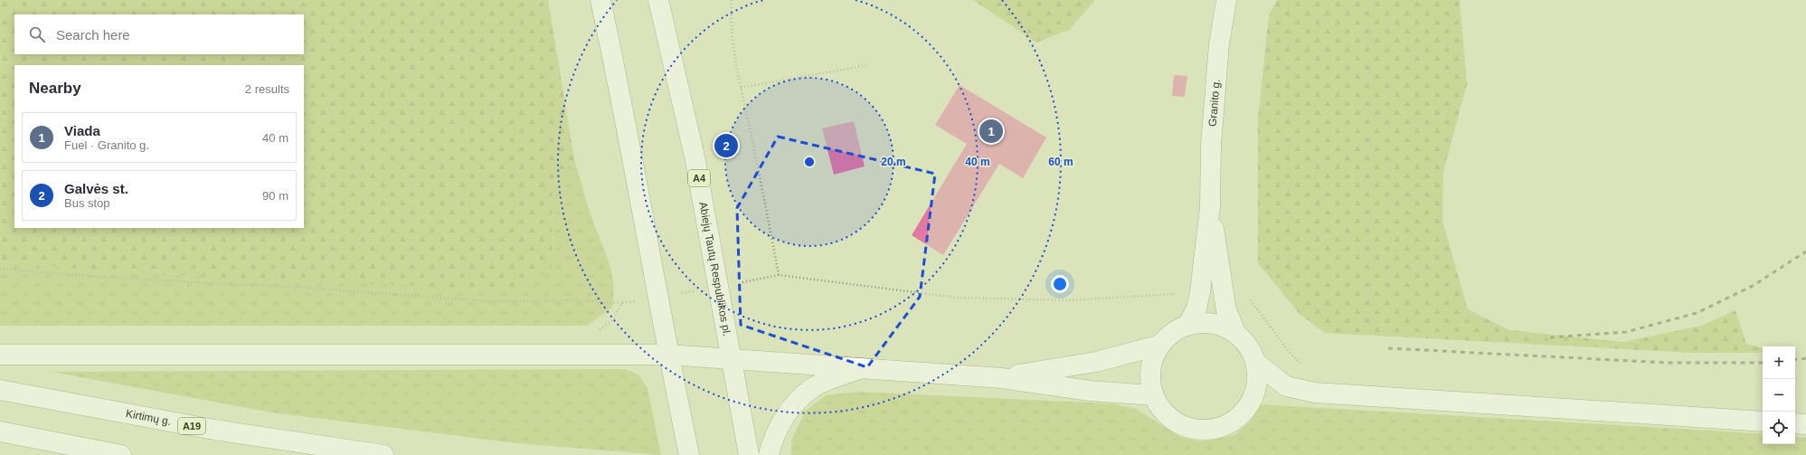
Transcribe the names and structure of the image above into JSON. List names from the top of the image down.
{
  "streets": {
    "main road": [
      "Granito g.",
      "A4",
      "Abiejų Tautų Respublikos pl.",
      "Kirtimų g.",
      "A19"
    ]
  },
  "page": {
    "search": "Search here",
    "heading": ["Nearby", "2 results"],
    "list": [
      {
        "mark": "1",
        "name": "Viada",
        "note": "Fuel · Granito g.",
        "value": "40 m"
      },
      {
        "mark": "2",
        "name": "Galvės st.",
        "note": "Bus stop",
        "value": "90 m"
      }
    ],
    "pins": ["1", "2"],
    "map_buttons": ["+", "−"]
  },
  "rings": ["20 m", "40 m", "60 m"]
}
